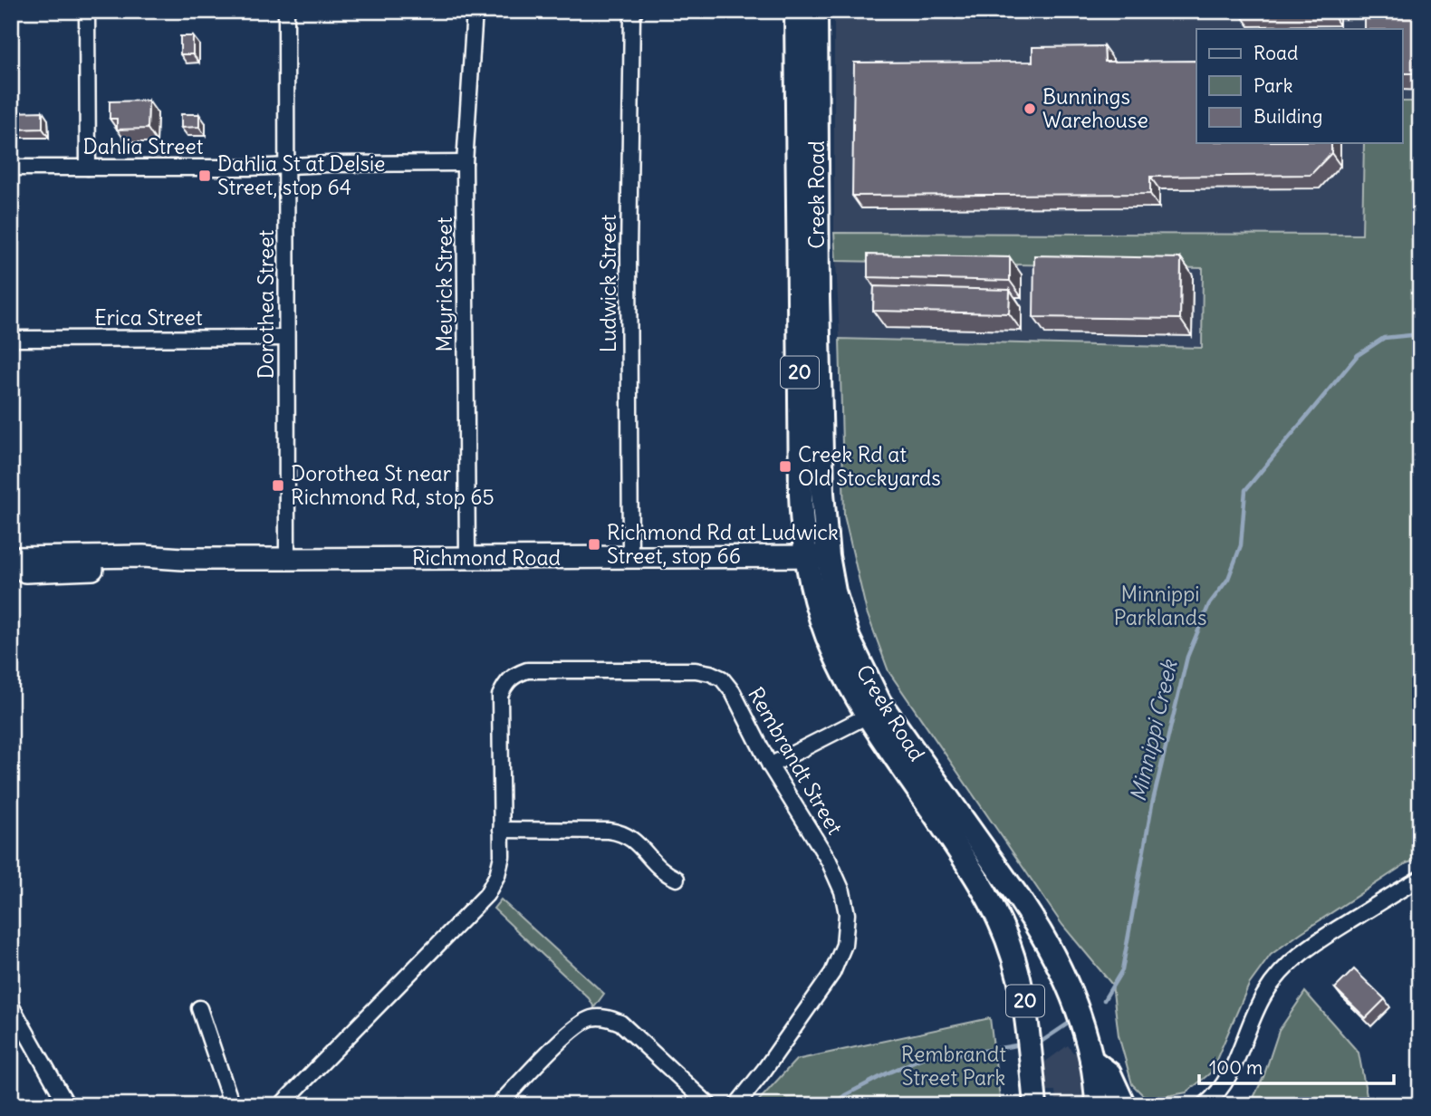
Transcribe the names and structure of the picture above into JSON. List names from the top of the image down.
{
  "streets": {
    "main road": ["Creek Road", "20", "Richmond Road"],
    "street": [
      "Dahlia Street",
      "Ludwick Street",
      "Meyrick Street",
      "Dorothea Street",
      "Erica Street",
      "Rembrandt Street"
    ]
  },
  "crossings": [
    ["Dahlia Street", "Meyrick Street"],
    ["Dahlia Street", "Dorothea Street"],
    ["Creek Road", "Richmond Road"],
    ["Ludwick Street", "Richmond Road"],
    ["Meyrick Street", "Richmond Road"],
    ["Dorothea Street", "Erica Street"],
    ["Dorothea Street", "Richmond Road"]
  ],
  "water": ["Minnippi Creek"],
  "parks": ["Minnippi Parklands", "Rembrandt Street Park"],
  "places": {
    "other": ["Bunnings Warehouse"],
    "transit": [
      "Dahlia St at Delsie Street, stop 64",
      "Creek Rd at Old Stockyards",
      "Dorothea St near Richmond Rd, stop 65",
      "Richmond Rd at Ludwick Street, stop 66"
    ]
  },
  "legend": ["Road", "Park", "Building"],
  "scale_bar": "100 m"
}
